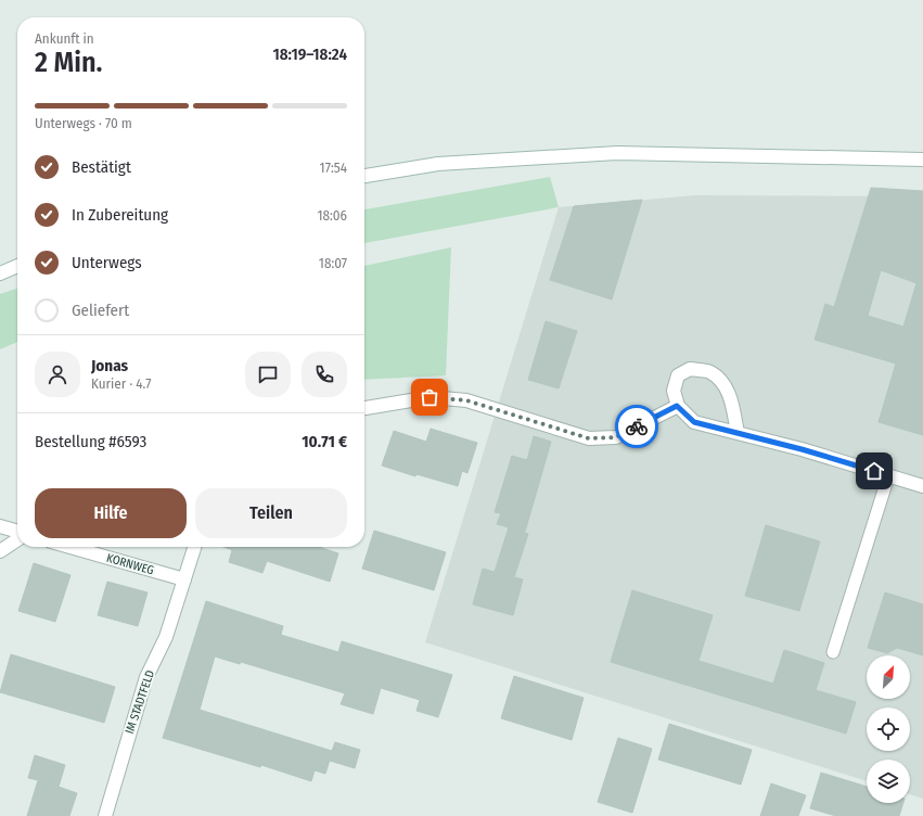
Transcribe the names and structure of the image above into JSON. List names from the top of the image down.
{
  "streets": {
    "street": ["KORNWEG", "IM STADTFELD"]
  },
  "crossings": [
    ["KORNWEG", "IM STADTFELD"]
  ],
  "north": "top right",
  "page": {
    "heading": ["2 Min.", "Ankunft in", "18:19–18:24"],
    "panel": [
      "Jonas",
      "Kurier · 4.7",
      "Bestellung #6593",
      "10.71 €"
    ],
    "bar": "Unterwegs · 70 m",
    "list": [
      ["Bestätigt", "17:54"],
      ["In Zubereitung", "18:06"],
      ["Unterwegs", "18:07"],
      "Geliefert"
    ],
    "buttons": ["Hilfe", "Teilen"]
  }
}
